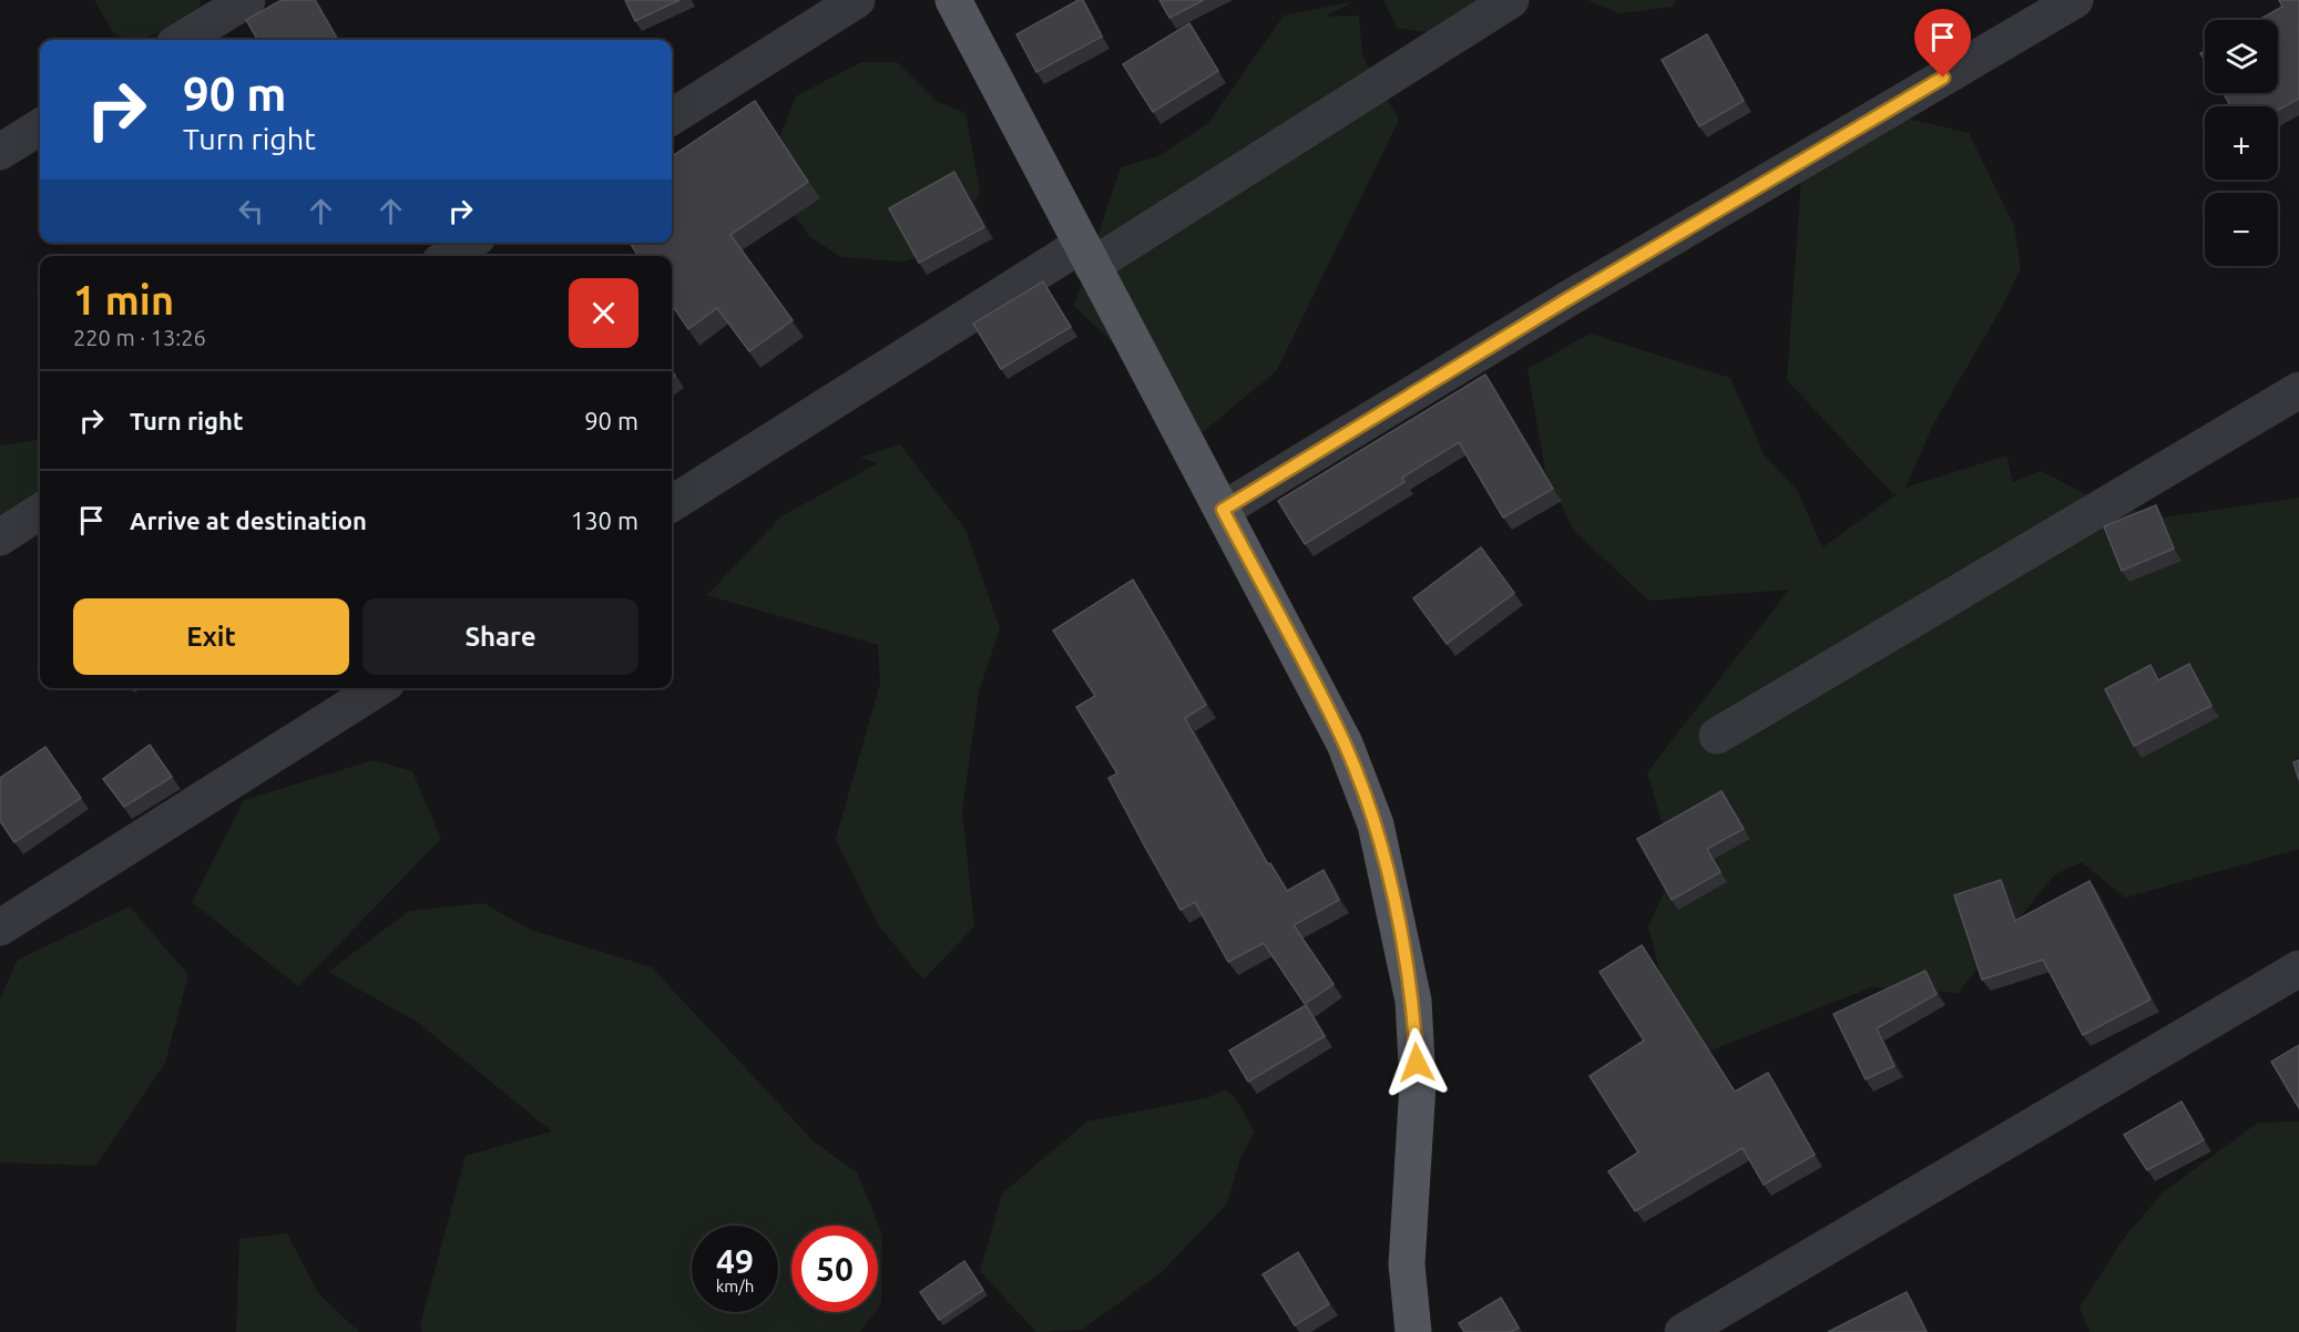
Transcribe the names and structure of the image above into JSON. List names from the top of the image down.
{
  "page": {
    "map_buttons": ["+", "−"],
    "turn": ["90 m", "Turn right"],
    "heading": ["1 min", "220 m · 13:26"],
    "list": [
      {
        "name": "Turn right",
        "value": "90 m"
      },
      {
        "name": "Arrive at destination",
        "value": "130 m"
      }
    ],
    "buttons": ["Exit", "Share"],
    "speed": "49 km/h",
    "limit": "50"
  }
}
